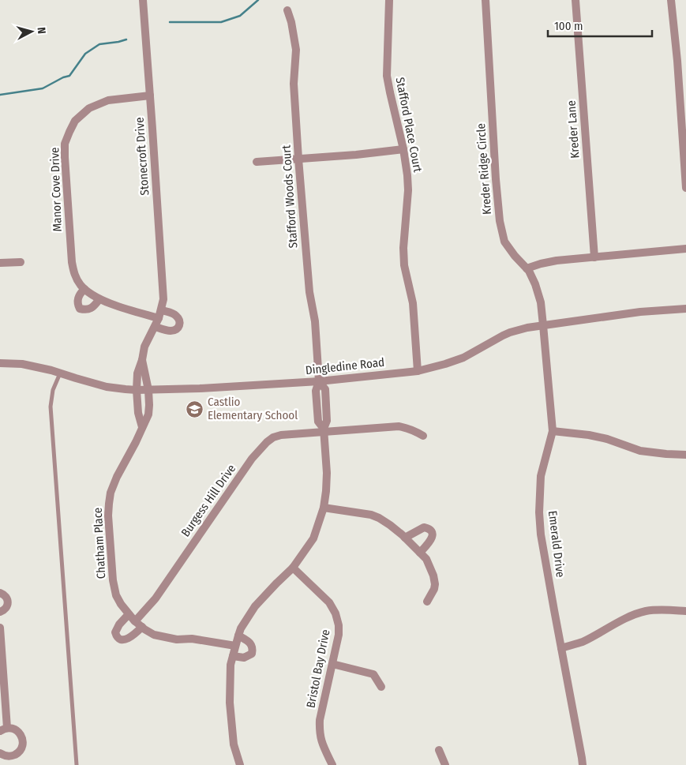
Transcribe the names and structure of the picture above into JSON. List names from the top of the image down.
{
  "streets": {
    "street": [
      "Stafford Place Court",
      "Kreder Lane",
      "Stonecroft Drive",
      "Kreder Ridge Circle",
      "Manor Cove Drive",
      "Stafford Woods Court",
      "Dingledine Road",
      "Burgess Hill Drive",
      "Chatham Place",
      "Emerald Drive",
      "Bristol Bay Drive"
    ]
  },
  "crossings": [
    ["Stafford Place Court", "Dingledine Road"],
    ["Stonecroft Drive", "Manor Cove Drive"],
    ["Stonecroft Drive", "Dingledine Road"],
    ["Stonecroft Drive", "Chatham Place"],
    ["Kreder Ridge Circle", "Dingledine Road"],
    ["Kreder Ridge Circle", "Emerald Drive"],
    ["Stafford Woods Court", "Dingledine Road"],
    ["Stafford Woods Court", "Burgess Hill Drive"],
    ["Stafford Woods Court", "Chatham Place"],
    ["Stafford Woods Court", "Bristol Bay Drive"],
    ["Dingledine Road", "Chatham Place"],
    ["Dingledine Road", "Emerald Drive"],
    ["Burgess Hill Drive", "Chatham Place"]
  ],
  "places": {
    "school or university": ["Castlio Elementary School"]
  },
  "scale_bar": "100 m",
  "north": "right"
}
